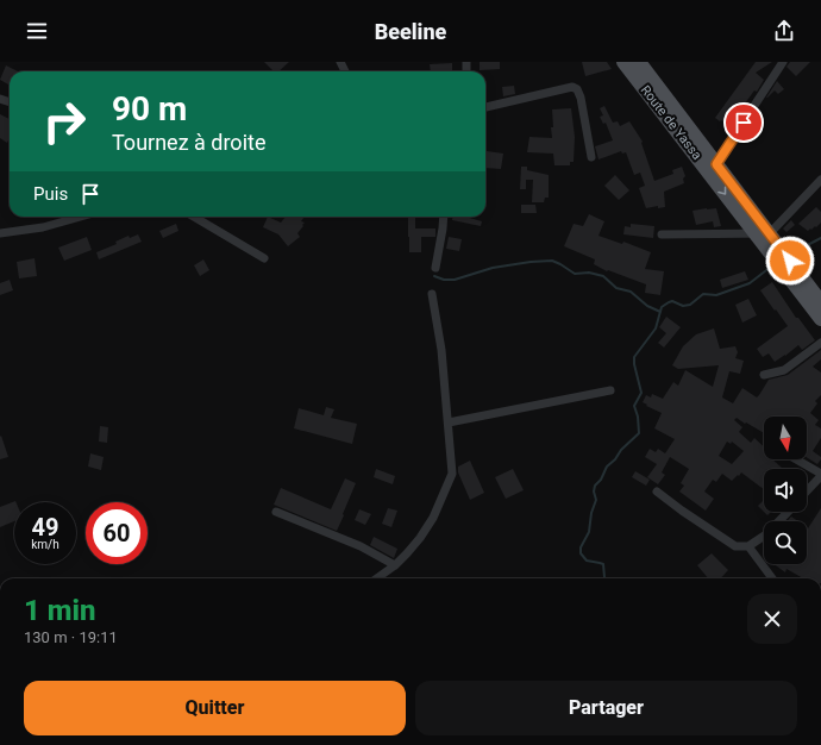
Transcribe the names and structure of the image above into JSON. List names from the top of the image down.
{
  "streets": {
    "main road": ["Route de Yassa"]
  },
  "north": "bottom",
  "page": {
    "header": "Beeline",
    "turn": ["90 m", "Tournez à droite"],
    "then": "Puis",
    "speed": "49 km/h",
    "limit": "60",
    "heading": ["1 min", "130 m · 19:11"],
    "buttons": ["Quitter", "Partager"]
  }
}
